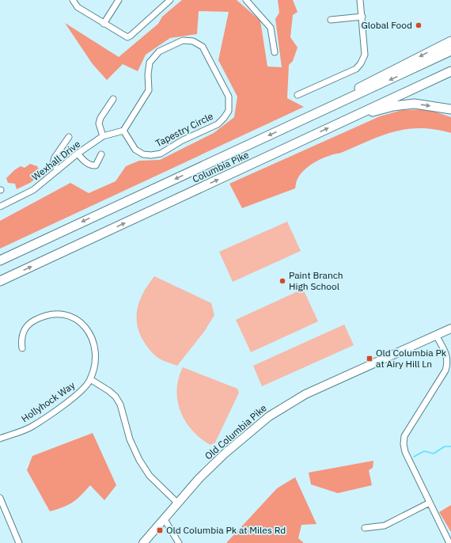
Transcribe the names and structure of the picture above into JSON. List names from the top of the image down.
{
  "streets": {
    "highway": ["Columbia Pike"],
    "main road": ["Old Columbia Pike"],
    "street": ["Tapestry Circle", "Wexhall Drive", "Hollyhock Way"]
  },
  "crossings": [
    ["Tapestry Circle", "Wexhall Drive"]
  ],
  "places": {
    "other": ["Global Food", "Paint Branch High School"],
    "transit": ["Old Columbia Pk at Airy Hill Ln", "Old Columbia Pk at Miles Rd"]
  }
}
